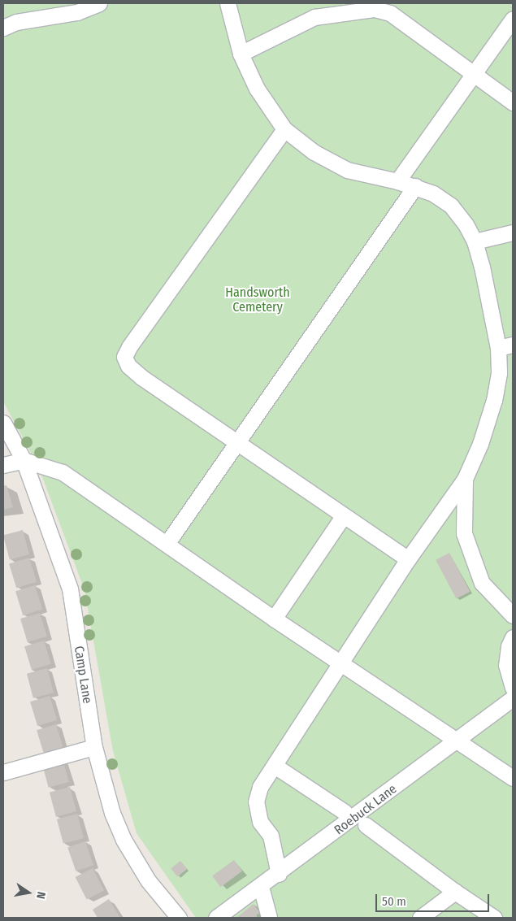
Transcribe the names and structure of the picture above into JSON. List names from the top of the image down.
{
  "streets": {
    "street": ["Camp Lane", "Roebuck Lane"]
  },
  "parks": ["Handsworth Cemetery"],
  "scale_bar": "50 m",
  "north": "right"
}
